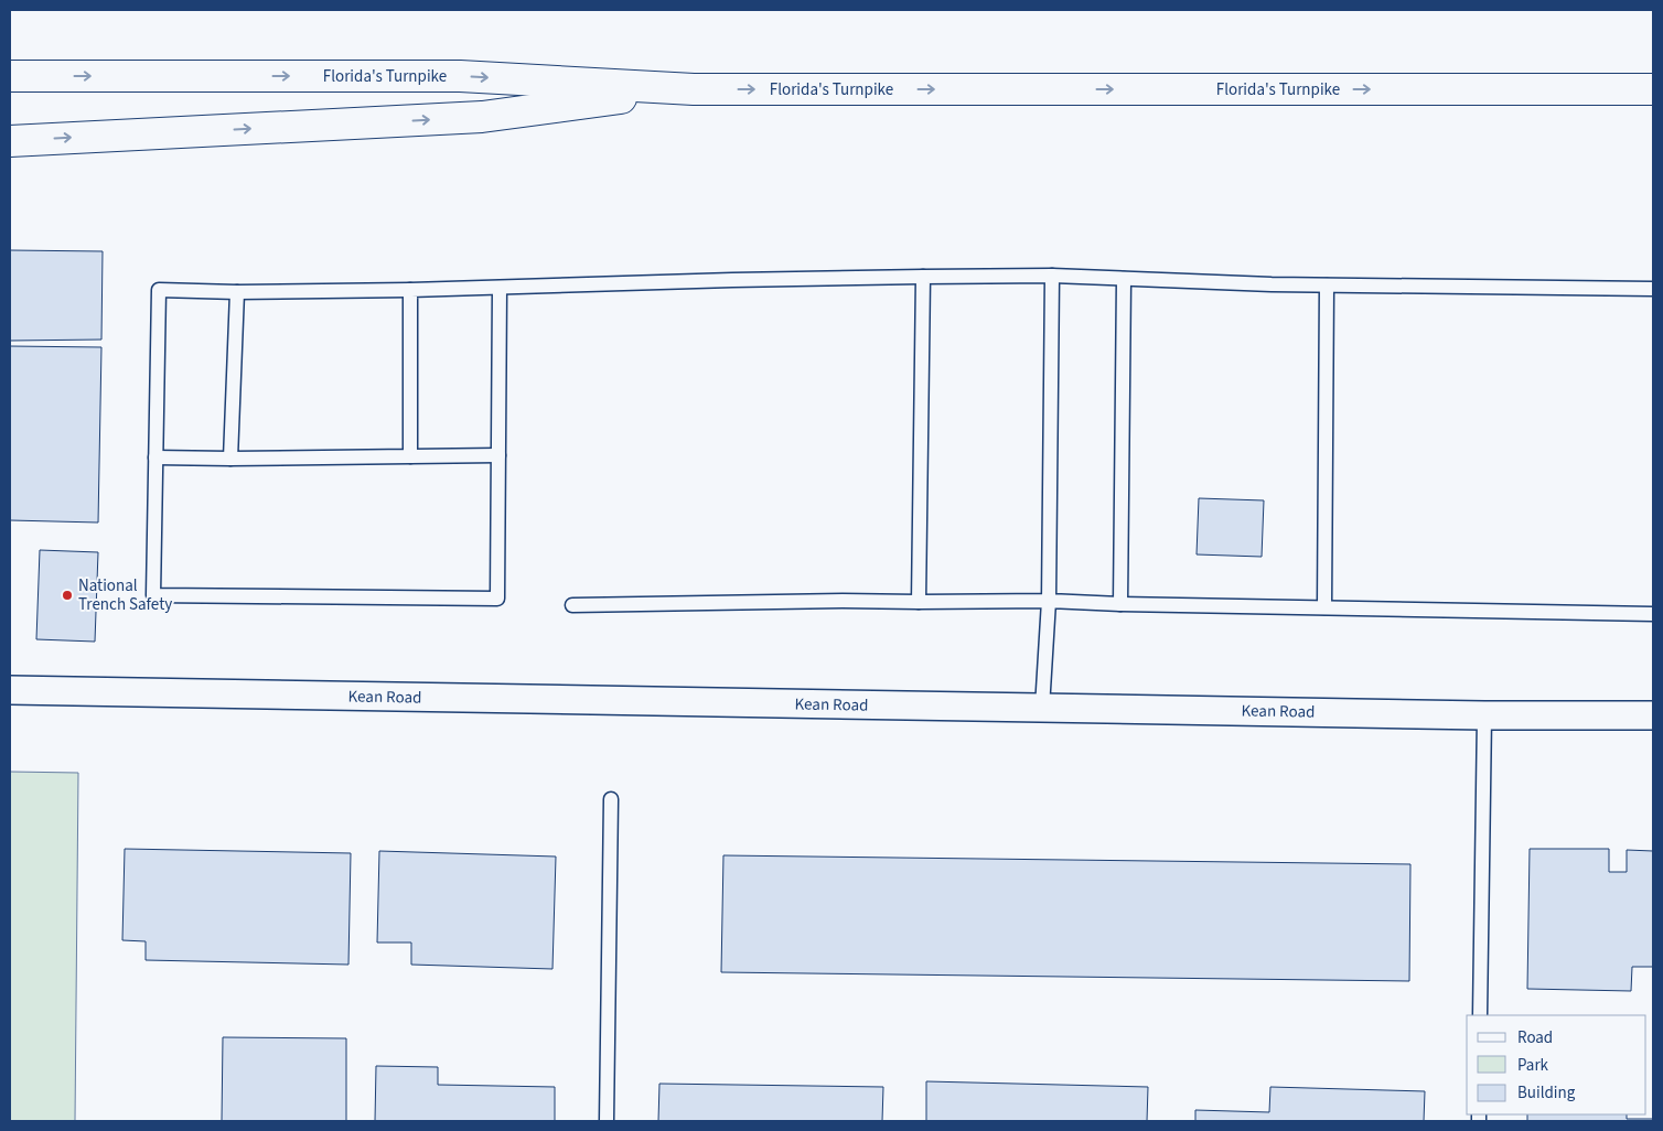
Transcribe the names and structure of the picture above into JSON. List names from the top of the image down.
{
  "streets": {
    "highway": ["Florida's Turnpike"],
    "street": ["Kean Road"]
  },
  "places": ["National Trench Safety"],
  "legend": ["Road", "Park", "Building"]
}
